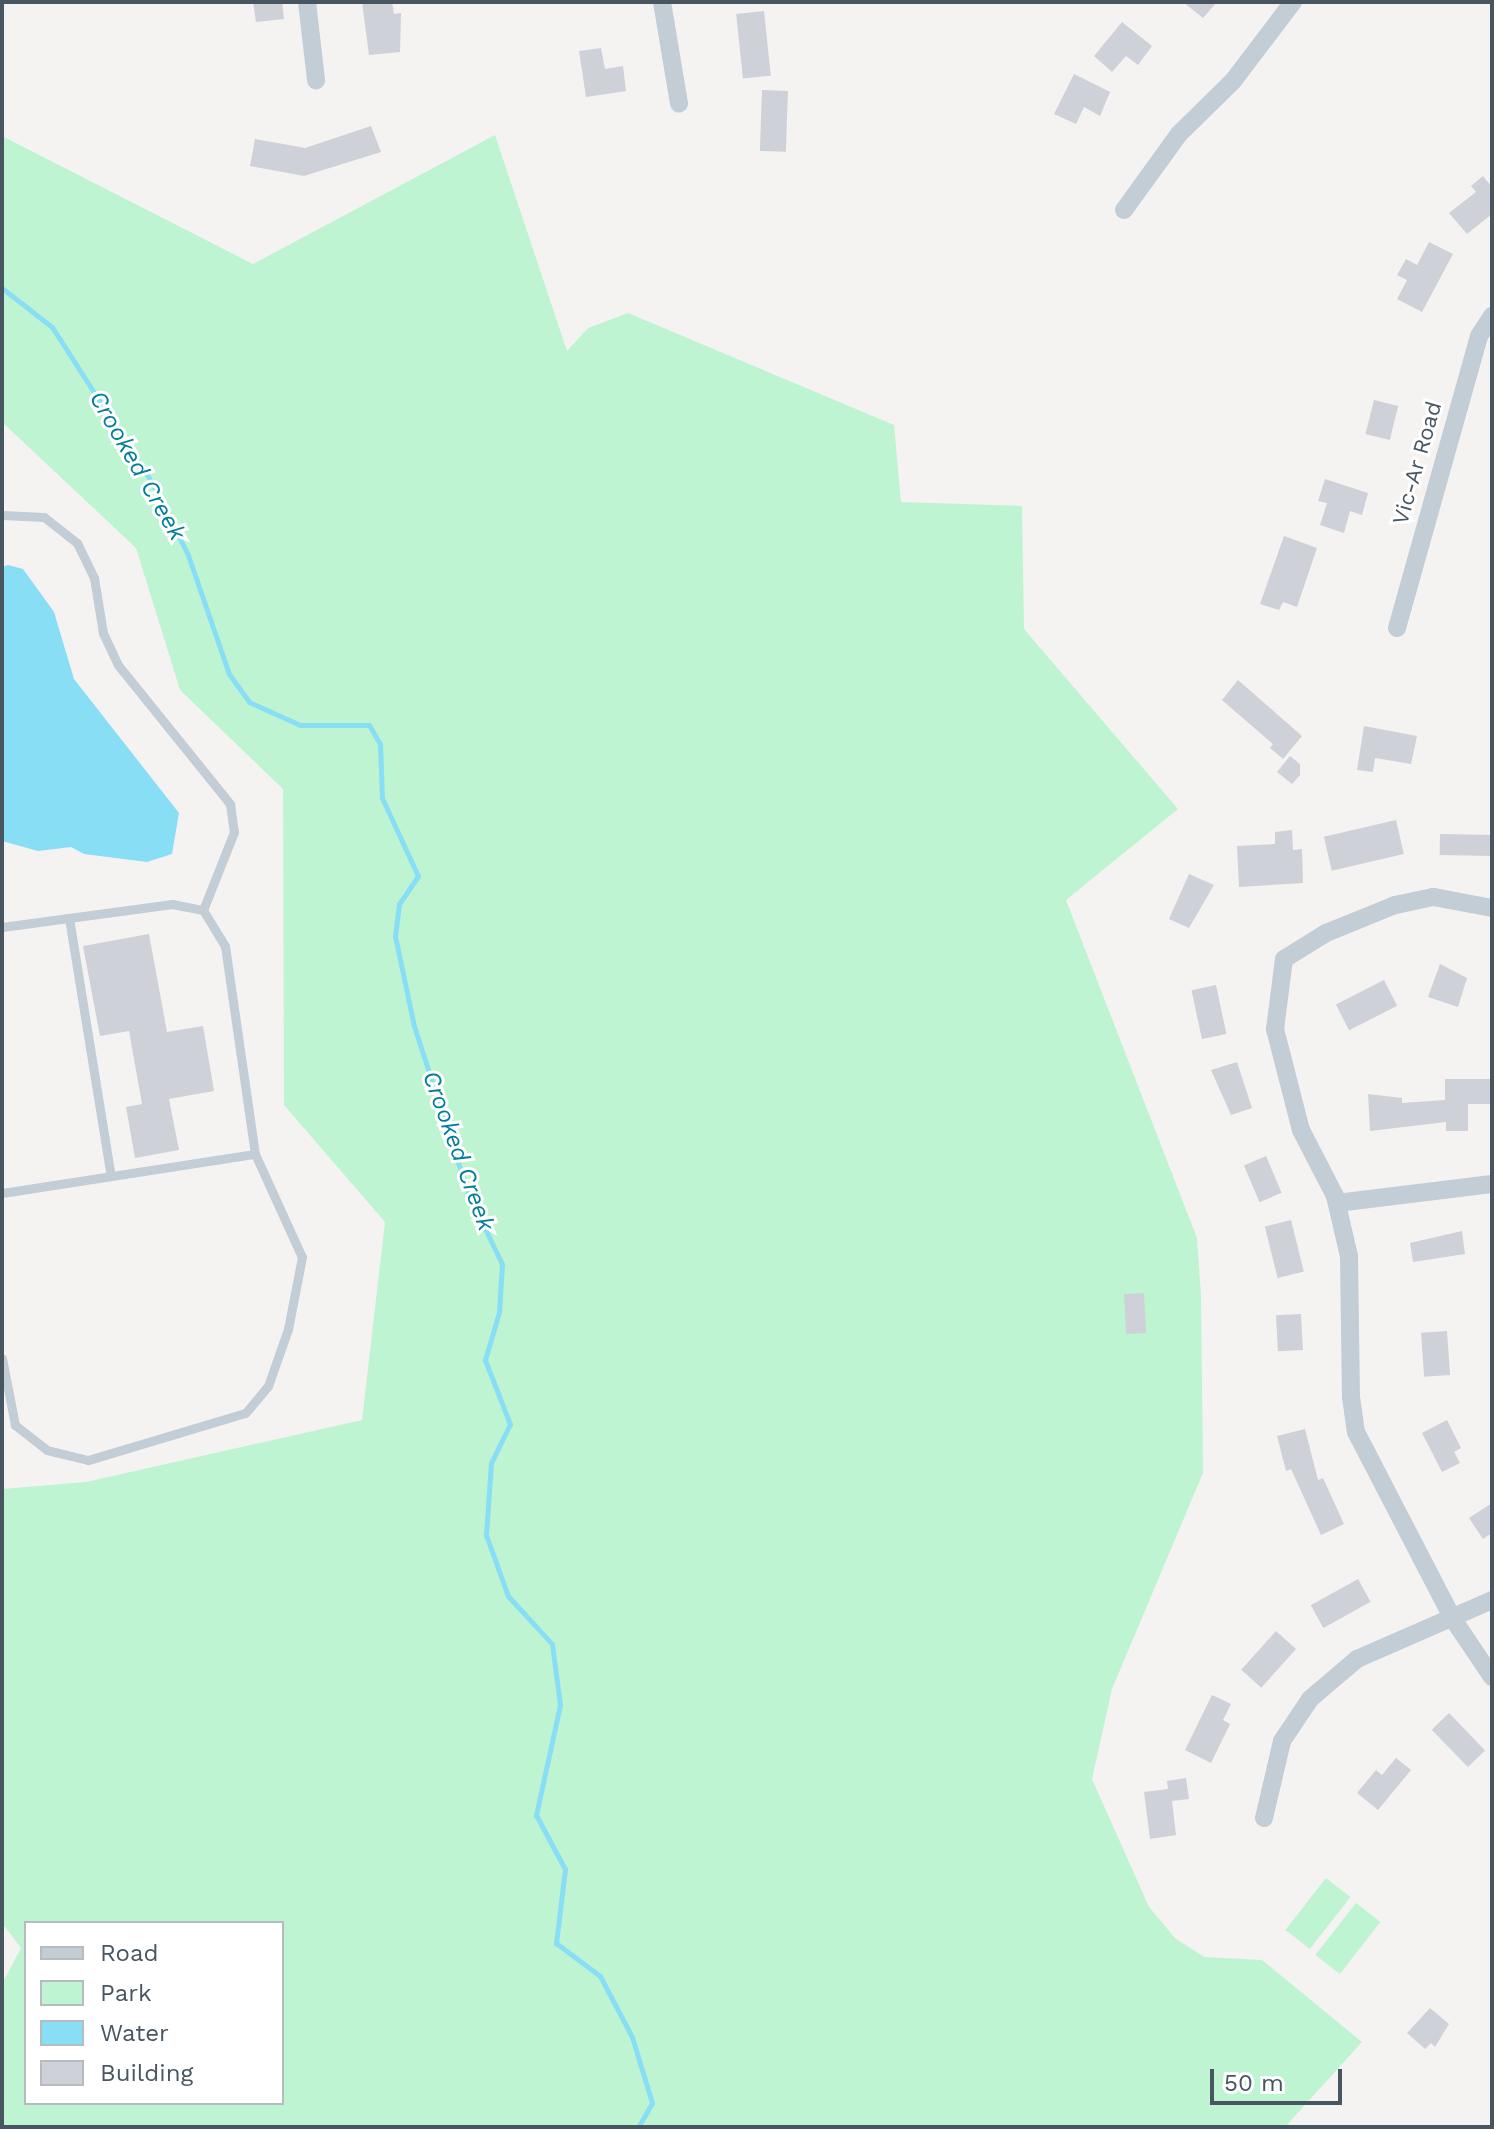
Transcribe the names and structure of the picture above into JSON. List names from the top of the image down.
{
  "streets": {
    "street": ["Vic-Ar Road"]
  },
  "water": ["Crooked Creek"],
  "legend": [
    "Road",
    "Park",
    "Water",
    "Building"
  ],
  "scale_bar": "50 m"
}
